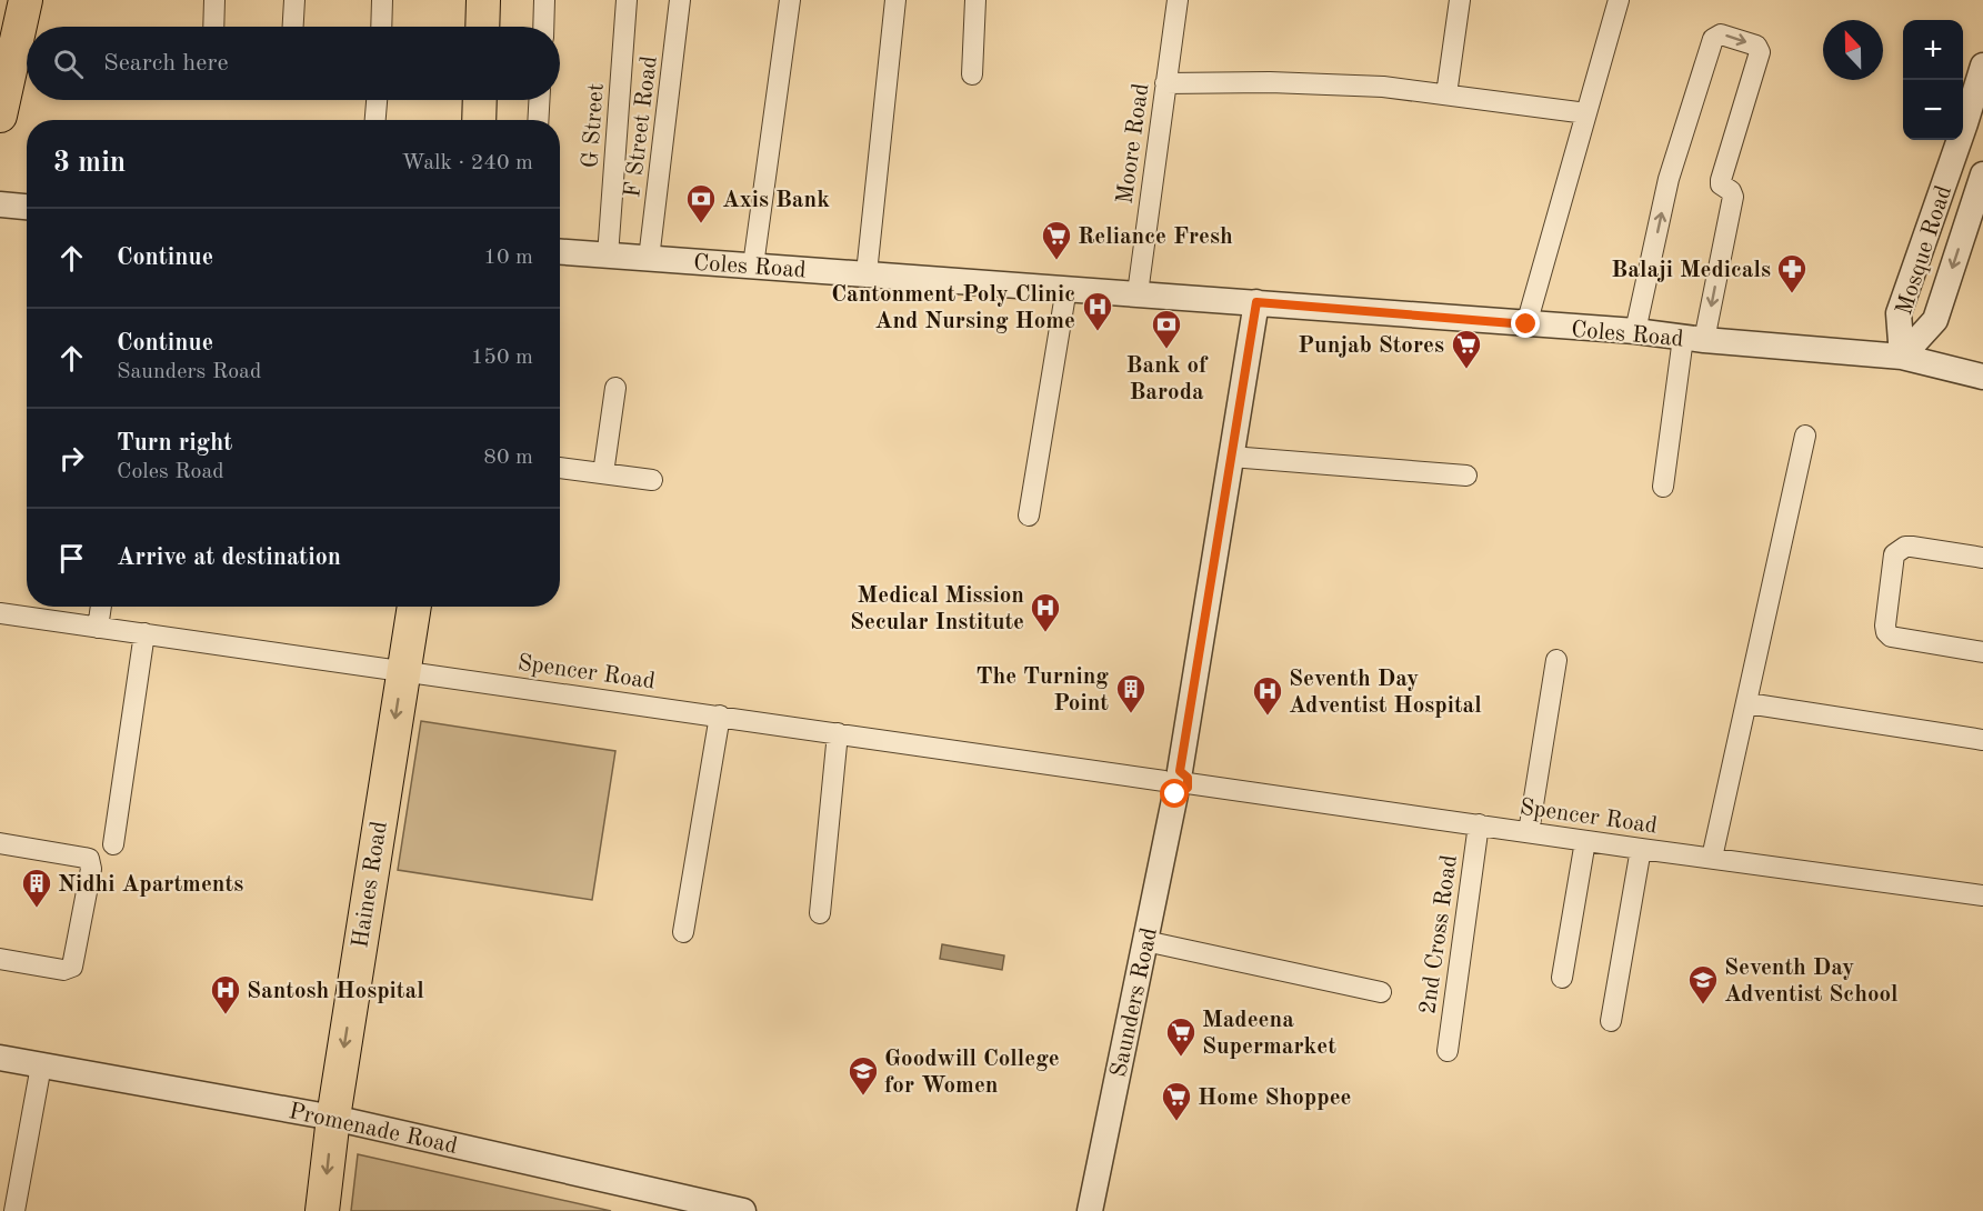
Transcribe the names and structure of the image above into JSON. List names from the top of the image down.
{
  "streets": {
    "main road": ["Haines Road"],
    "street": [
      "G Street",
      "F Street Road",
      "Moore Road",
      "Mosque Road",
      "Coles Road",
      "Spencer Road",
      "2nd Cross Road",
      "Saunders Road",
      "Promenade Road"
    ]
  },
  "crossings": [
    ["G Street", "Coles Road"],
    ["F Street Road", "Coles Road"],
    ["Moore Road", "Coles Road"],
    ["Mosque Road", "Coles Road"],
    ["Coles Road", "Saunders Road"],
    ["Spencer Road", "Haines Road"],
    ["Spencer Road", "2nd Cross Road"],
    ["Spencer Road", "Saunders Road"],
    ["Haines Road", "Promenade Road"]
  ],
  "one_way": ["Haines Road"],
  "places": {
    "bank": ["Axis Bank", "Bank of Baroda"],
    "supermarket": [
      "Reliance Fresh",
      "Punjab Stores",
      "Madeena Supermarket",
      "Home Shoppee"
    ],
    "pharmacy": ["Balaji Medicals"],
    "hospital": [
      "Cantonment Poly Clinic And Nursing Home",
      "Medical Mission Secular Institute",
      "Seventh Day Adventist Hospital",
      "Santosh Hospital"
    ],
    "building": ["The Turning Point", "Nidhi Apartments"],
    "school or university": ["Seventh Day Adventist School", "Goodwill College for Women"]
  },
  "north": "top",
  "page": {
    "map_buttons": ["+", "−"],
    "search": "Search here",
    "heading": ["3 min", "Walk · 240 m"],
    "list": [
      ["Continue", "10 m"],
      ["Continue", "Saunders Road", "150 m"],
      ["Turn right", "Coles Road", "80 m"],
      "Arrive at destination"
    ]
  }
}
